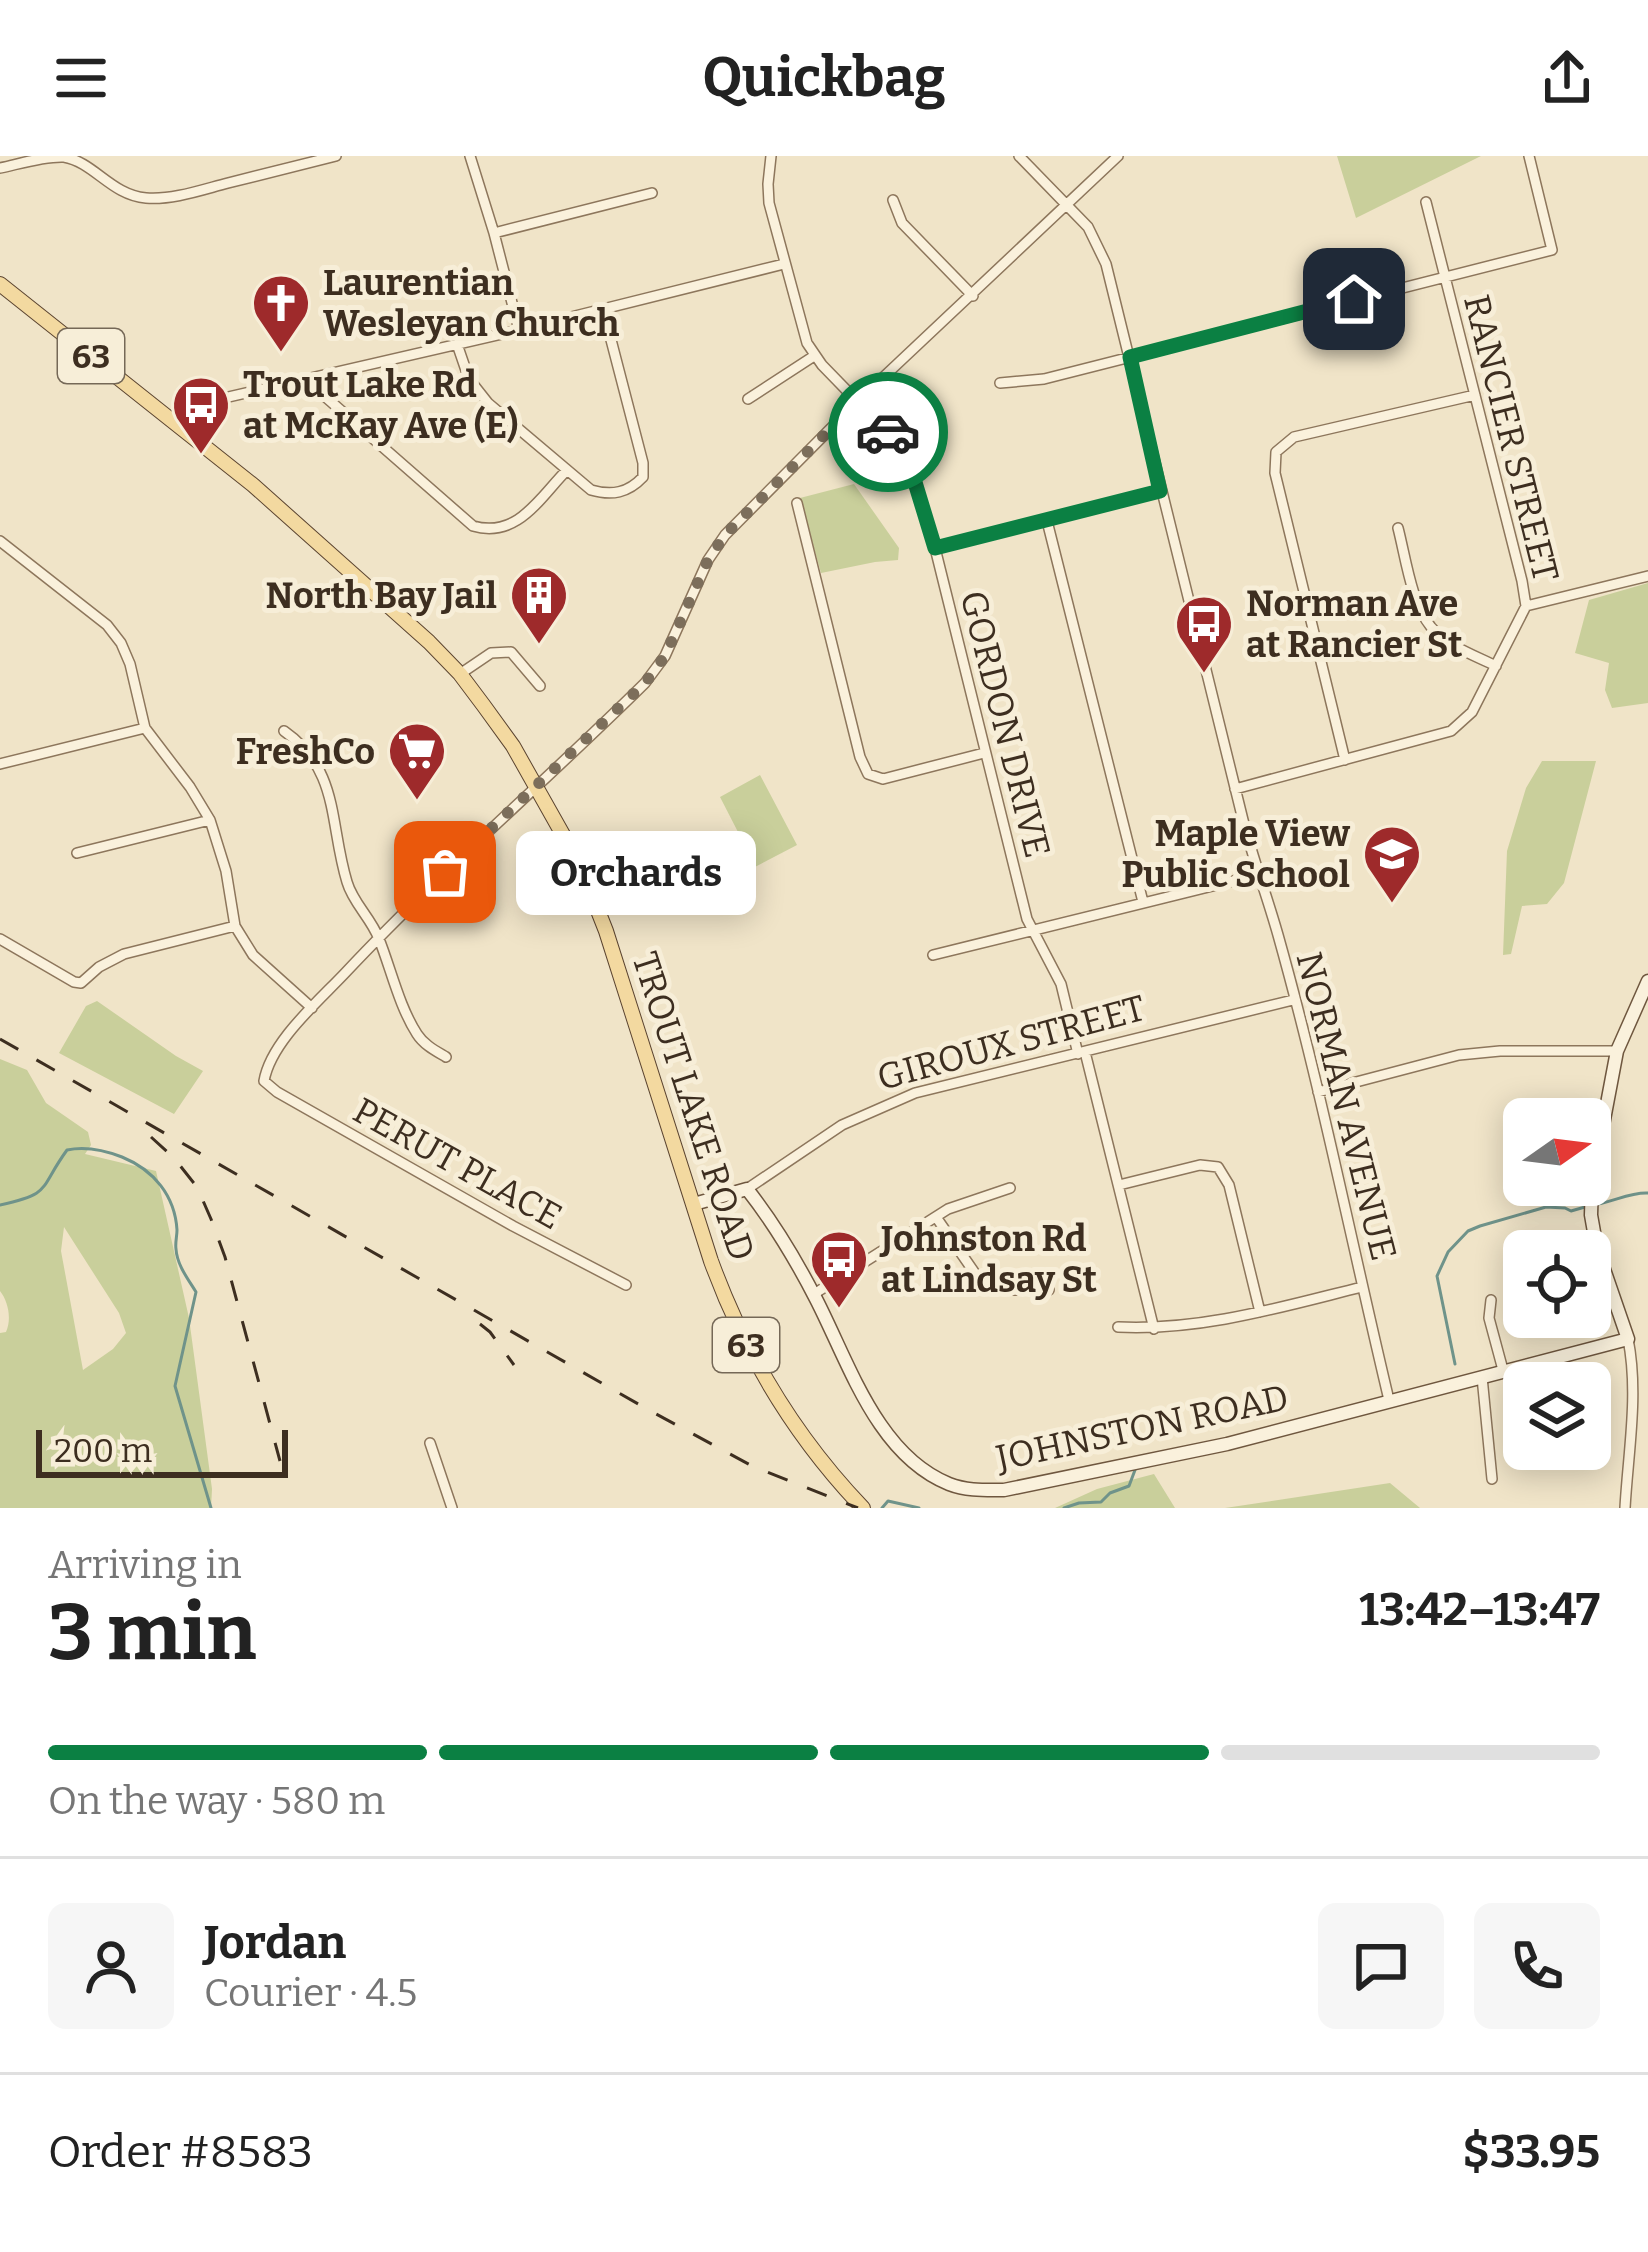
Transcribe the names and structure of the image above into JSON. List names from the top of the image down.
{
  "streets": {
    "main road": ["63", "TROUT LAKE ROAD"],
    "street": [
      "RANCIER STREET",
      "GORDON DRIVE",
      "GIROUX STREET",
      "NORMAN AVENUE",
      "PERUT PLACE",
      "JOHNSTON ROAD"
    ]
  },
  "crossings": [
    ["RANCIER STREET", "NORMAN AVENUE"],
    ["GORDON DRIVE", "GIROUX STREET"],
    ["GIROUX STREET", "TROUT LAKE ROAD"],
    ["GIROUX STREET", "NORMAN AVENUE"],
    ["GIROUX STREET", "JOHNSTON ROAD"],
    ["NORMAN AVENUE", "JOHNSTON ROAD"]
  ],
  "places": {
    "church": ["Laurentian Wesleyan Church"],
    "bus stop": ["Trout Lake Rd at McKay Ave (E)", "Norman Ave at Rancier St", "Johnston Rd at Lindsay St"],
    "building": ["North Bay Jail"],
    "supermarket": ["FreshCo"],
    "other": ["Orchards"],
    "school or university": ["Maple View Public School"]
  },
  "scale_bar": "200 m",
  "north": "right",
  "page": {
    "header": "Quickbag",
    "bubble": "Orchards",
    "scale": "200 m",
    "heading": ["3 min", "Arriving in", "13:42–13:47"],
    "panel": [
      "Jordan",
      "Courier · 4.5",
      "Order #8583",
      "$33.95"
    ],
    "bar": "On the way · 580 m"
  }
}
